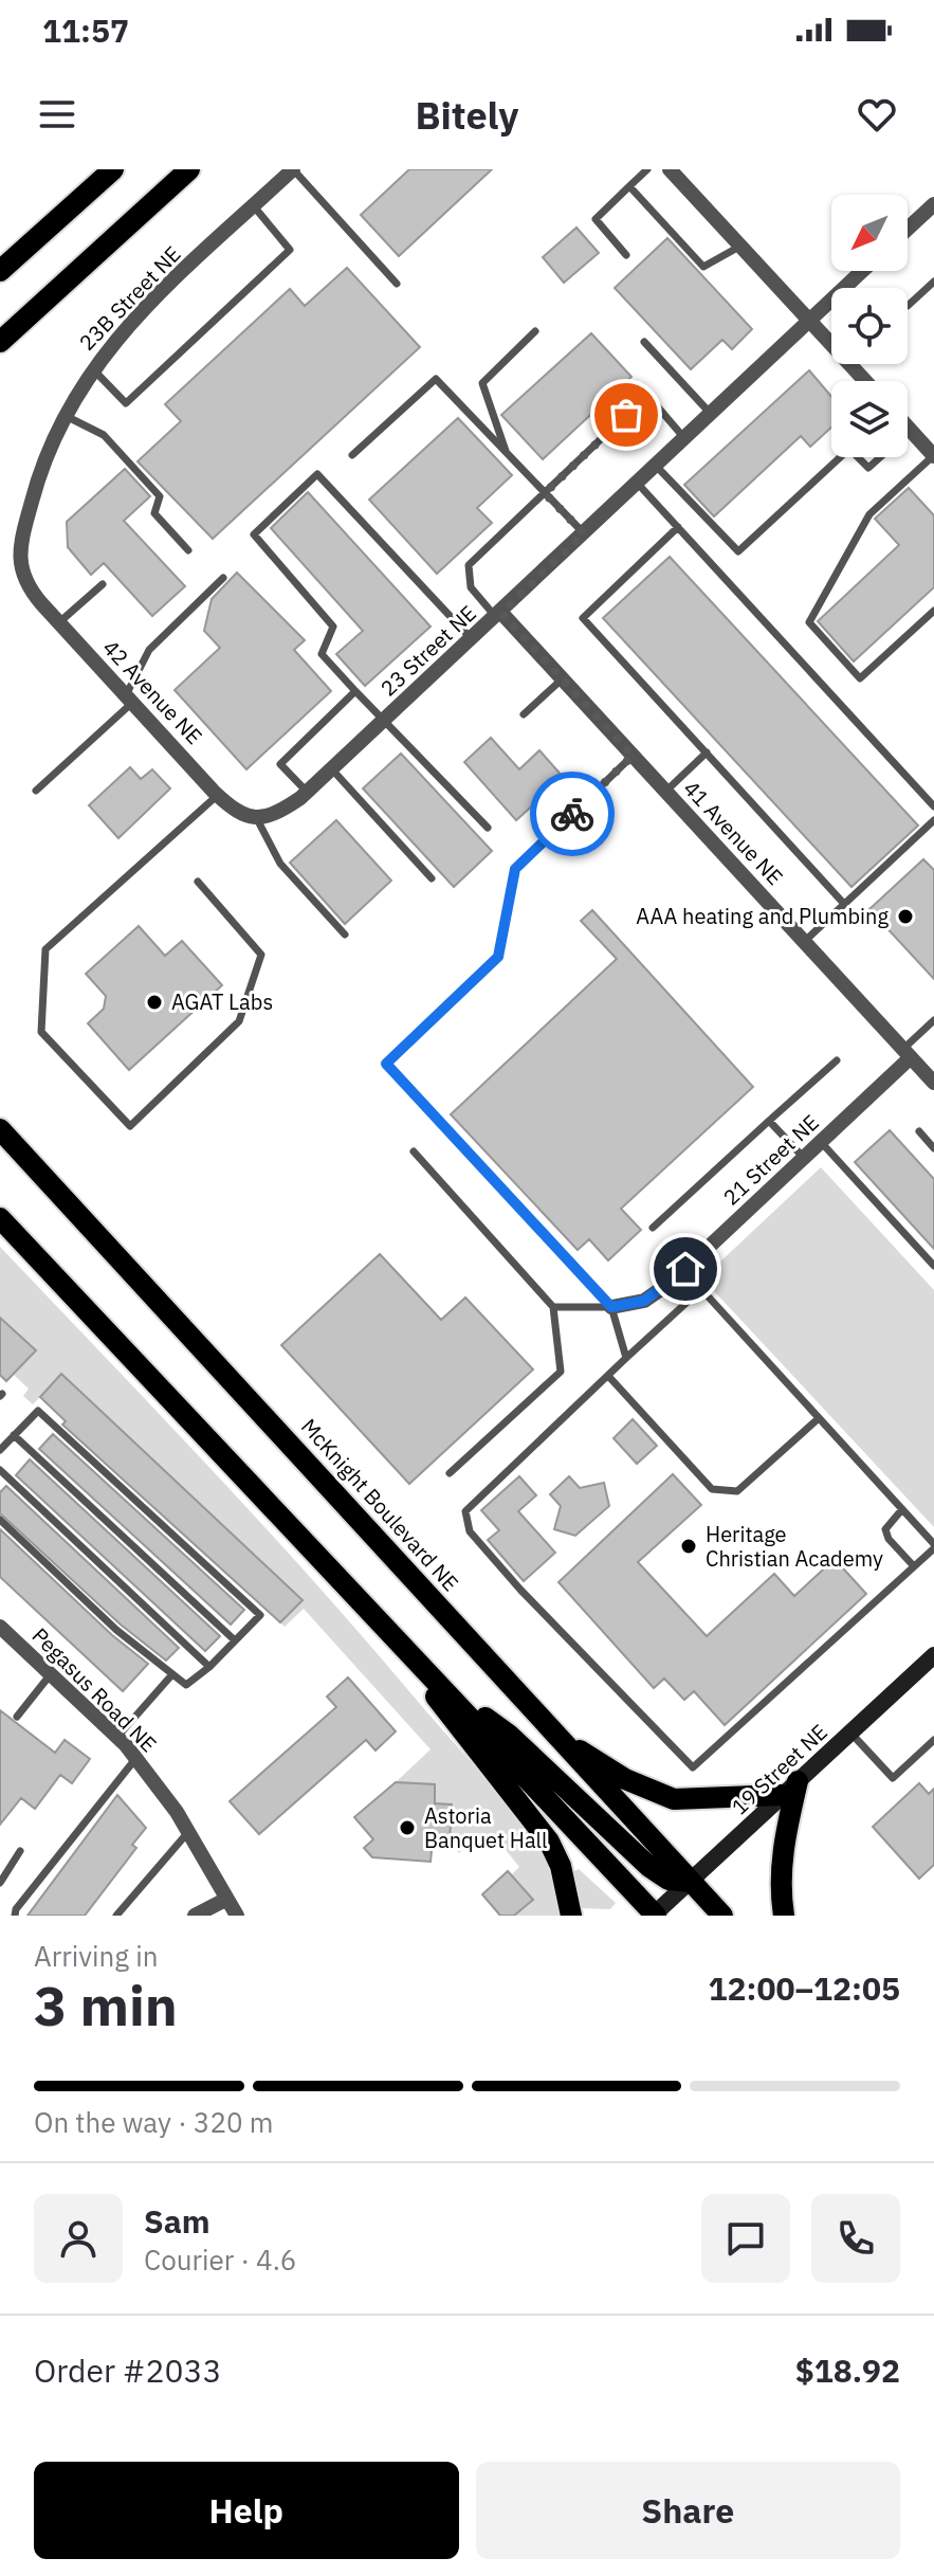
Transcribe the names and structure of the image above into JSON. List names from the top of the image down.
{
  "streets": {
    "main road": ["McKnight Boulevard NE"],
    "street": [
      "23B Street NE",
      "23 Street NE",
      "42 Avenue NE",
      "41 Avenue NE",
      "21 Street NE",
      "Pegasus Road NE",
      "19 Street NE"
    ]
  },
  "crossings": [
    ["23B Street NE", "42 Avenue NE"],
    ["23 Street NE", "42 Avenue NE"],
    ["23 Street NE", "41 Avenue NE"],
    ["41 Avenue NE", "21 Street NE"],
    ["McKnight Boulevard NE", "19 Street NE"]
  ],
  "places": [
    "AAA heating and Plumbing",
    "AGAT Labs",
    "Heritage Christian Academy",
    "Astoria Banquet Hall"
  ],
  "north": "bottom left",
  "page": {
    "status": "11:57",
    "header": "Bitely",
    "heading": ["3 min", "Arriving in", "12:00–12:05"],
    "panel": [
      "Sam",
      "Courier · 4.6",
      "Order #2033",
      "$18.92"
    ],
    "bar": "On the way · 320 m",
    "buttons": ["Help", "Share"]
  }
}
